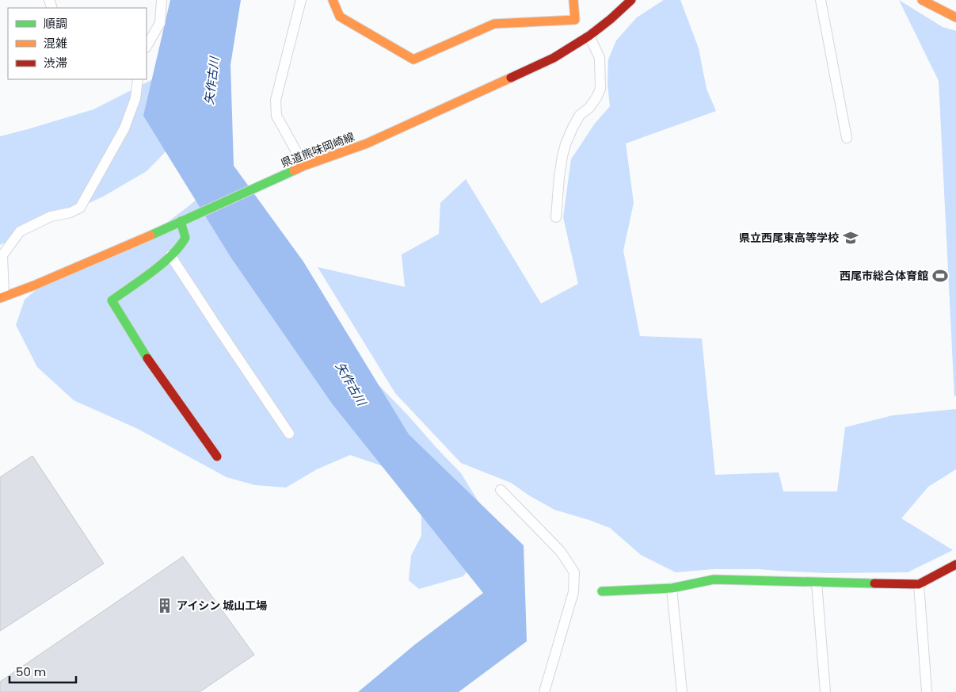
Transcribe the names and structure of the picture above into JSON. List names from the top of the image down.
{
  "streets": {
    "street": ["県道熊味岡崎線"]
  },
  "water": ["矢作古川"],
  "places": {
    "school or university": ["県立西尾東高等学校"],
    "sports": ["西尾市総合体育館"],
    "building": ["アイシン 城山工場"]
  },
  "legend": ["順調", "混雑", "渋滞"],
  "scale_bar": "50 m"
}
